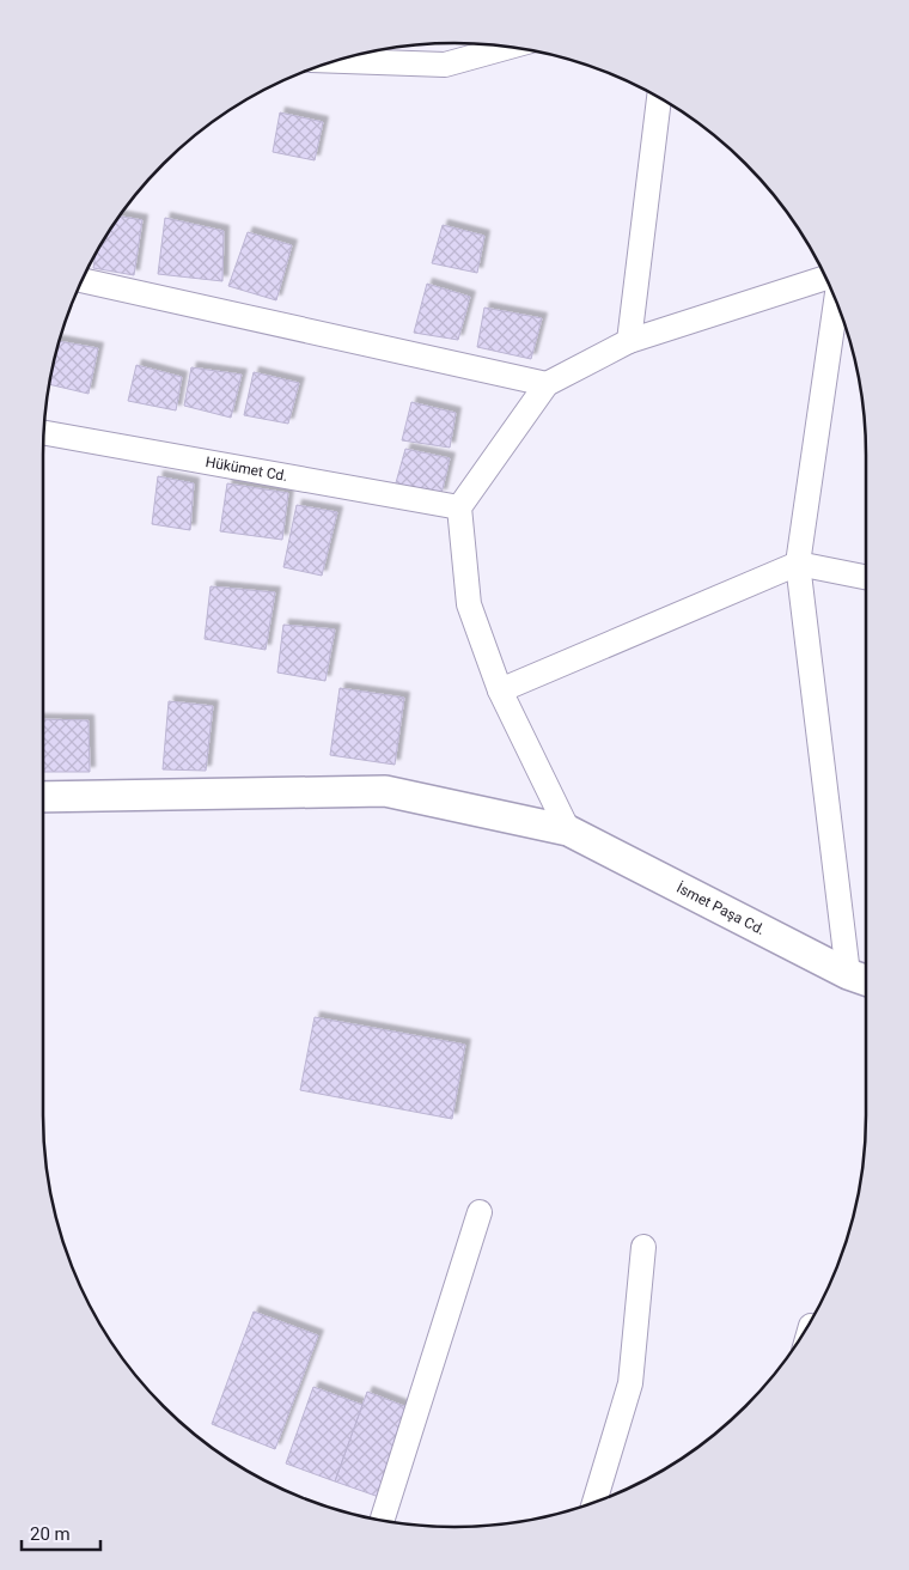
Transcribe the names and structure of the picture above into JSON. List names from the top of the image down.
{
  "streets": {
    "street": ["Hükümet Cd.", "İsmet Paşa Cd."]
  },
  "scale_bar": "20 m"
}
